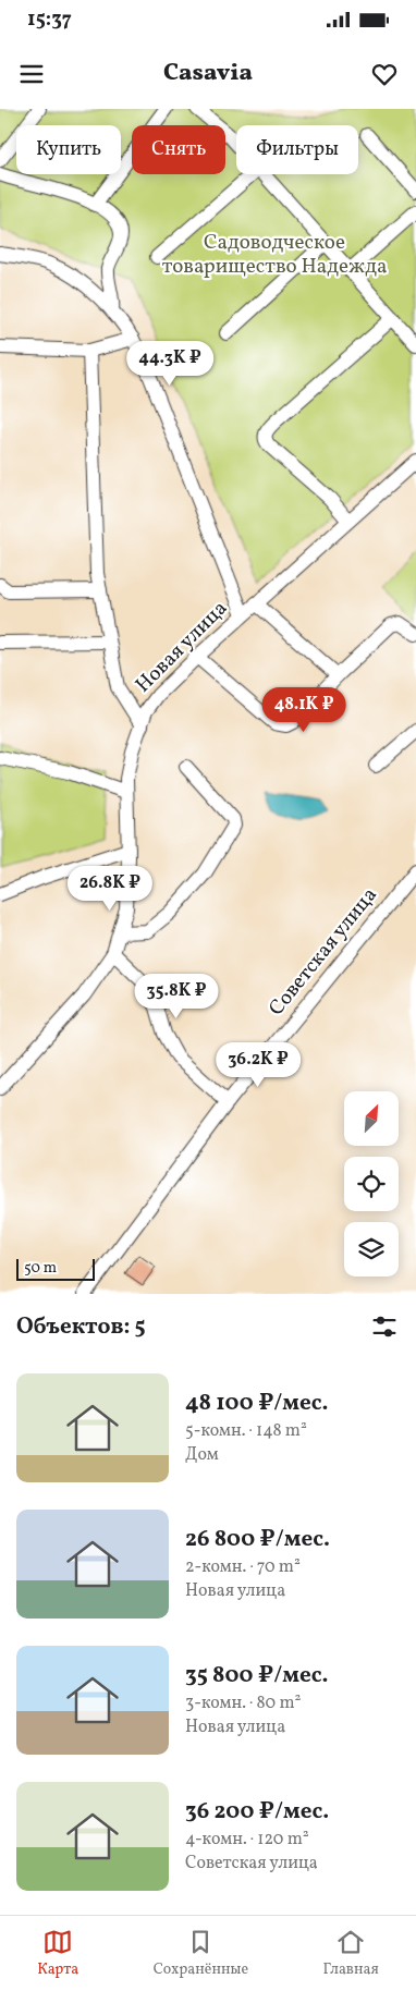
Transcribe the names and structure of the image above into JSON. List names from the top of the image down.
{
  "streets": {
    "street": ["Новая улица", "Советская улица"]
  },
  "parks": ["Садоводческое товарищество Надежда"],
  "scale_bar": "50 m",
  "north": "top right",
  "page": {
    "status": "15:37",
    "header": "Casavia",
    "chip": ["Купить", "Снять", "Фильтры"],
    "price": [
      "44.3K ₽",
      "48.1K ₽",
      "26.8K ₽",
      "35.8K ₽",
      "36.2K ₽"
    ],
    "scale": "50 m",
    "heading": "Объектов: 5",
    "list": [
      {
        "name": "48 100 ₽/мес.",
        "note": "5-комн. · 148 m² · Дом"
      },
      {
        "name": "26 800 ₽/мес.",
        "note": "2-комн. · 70 m² · Новая улица"
      },
      {
        "name": "35 800 ₽/мес.",
        "note": "3-комн. · 80 m² · Новая улица"
      },
      {
        "name": "36 200 ₽/мес.",
        "note": "4-комн. · 120 m² · Советская улица"
      }
    ],
    "tabs": ["Карта", "Сохранённые", "Главная"]
  }
}
